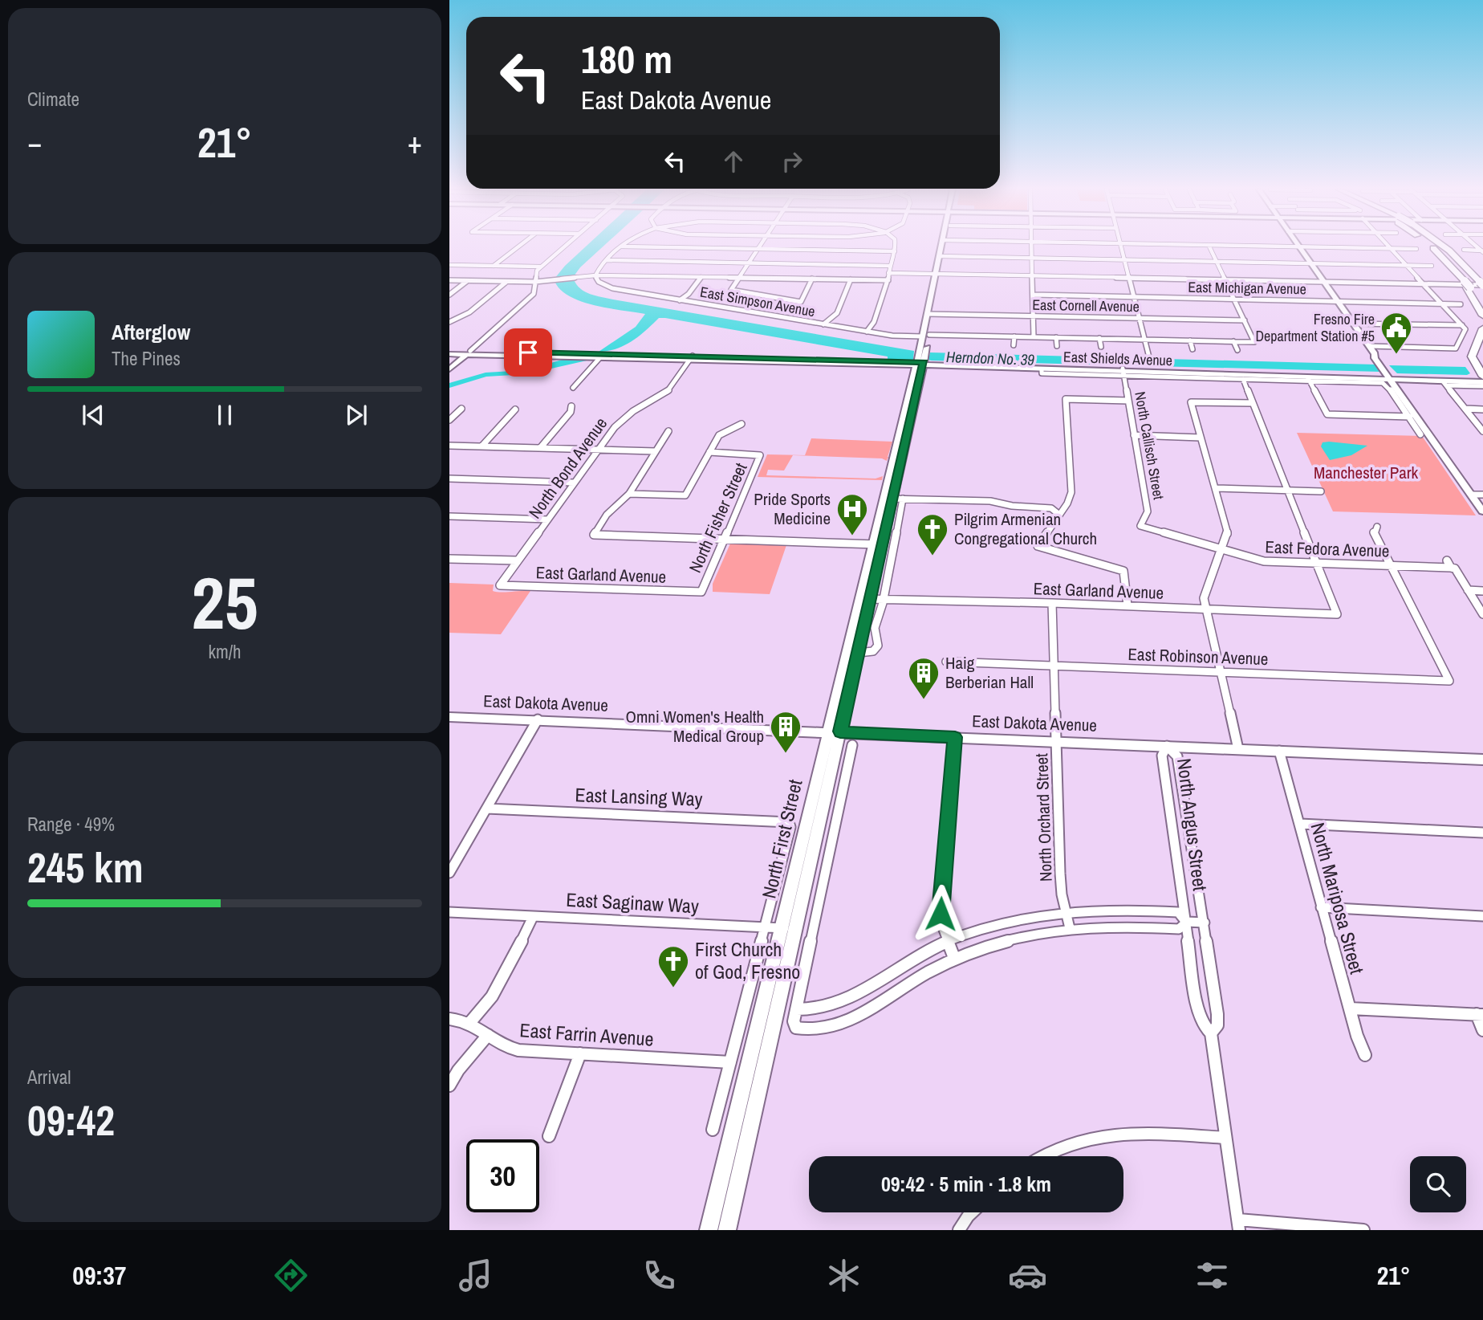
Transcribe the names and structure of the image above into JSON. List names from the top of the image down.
{
  "streets": {
    "main road": ["East Shields Avenue", "East Dakota Avenue", "North First Street"],
    "street": [
      "East Michigan Avenue",
      "East Simpson Avenue",
      "East Cornell Avenue",
      "North Callisch Street",
      "North Bond Avenue",
      "North Fisher Street",
      "East Fedora Avenue",
      "East Garland Avenue",
      "East Robinson Avenue",
      "East Lansing Way",
      "North Orchard Street",
      "North Angus Street",
      "North Mariposa Street",
      "East Saginaw Way",
      "East Farrin Avenue"
    ]
  },
  "crossings": [
    ["East Simpson Avenue", "East Cornell Avenue"],
    ["East Shields Avenue", "North Callisch Street"],
    ["East Shields Avenue", "North Bond Avenue"],
    ["East Shields Avenue", "North First Street"],
    ["North Callisch Street", "East Fedora Avenue"],
    ["North Bond Avenue", "East Garland Avenue"],
    ["North Fisher Street", "East Garland Avenue"],
    ["East Fedora Avenue", "East Garland Avenue"],
    ["East Fedora Avenue", "East Robinson Avenue"],
    ["East Garland Avenue", "North Orchard Street"],
    ["East Garland Avenue", "North First Street"],
    ["East Robinson Avenue", "North Orchard Street"],
    ["East Dakota Avenue", "North Orchard Street"],
    ["East Dakota Avenue", "North Angus Street"],
    ["East Dakota Avenue", "North First Street"],
    ["East Dakota Avenue", "North Mariposa Street"],
    ["East Lansing Way", "East Saginaw Way"],
    ["North First Street", "East Saginaw Way"]
  ],
  "water": ["Herndon No. 39"],
  "parks": ["Manchester Park"],
  "places": {
    "public building": ["Fresno Fire Department Station #5"],
    "hospital": ["Pride Sports Medicine"],
    "church": ["Pilgrim Armenian Congregational Church", "First Church of God, Fresno"],
    "building": ["Haig Berberian Hall", "Omni Women's Health Medical Group"]
  },
  "page": {
    "tile": [
      "Climate",
      ["25", "km/h"],
      ["Range · 49%", "245 km"],
      ["Arrival", "09:42"]
    ],
    "turn": ["180 m", "East Dakota Avenue"],
    "heat": ["−", "21°", "+"],
    "song": ["Afterglow", "The Pines"],
    "limit": "30",
    "trip": "09:42 · 5 min · 1.8 km",
    "tabs": ["09:37", "21°"]
  }
}
